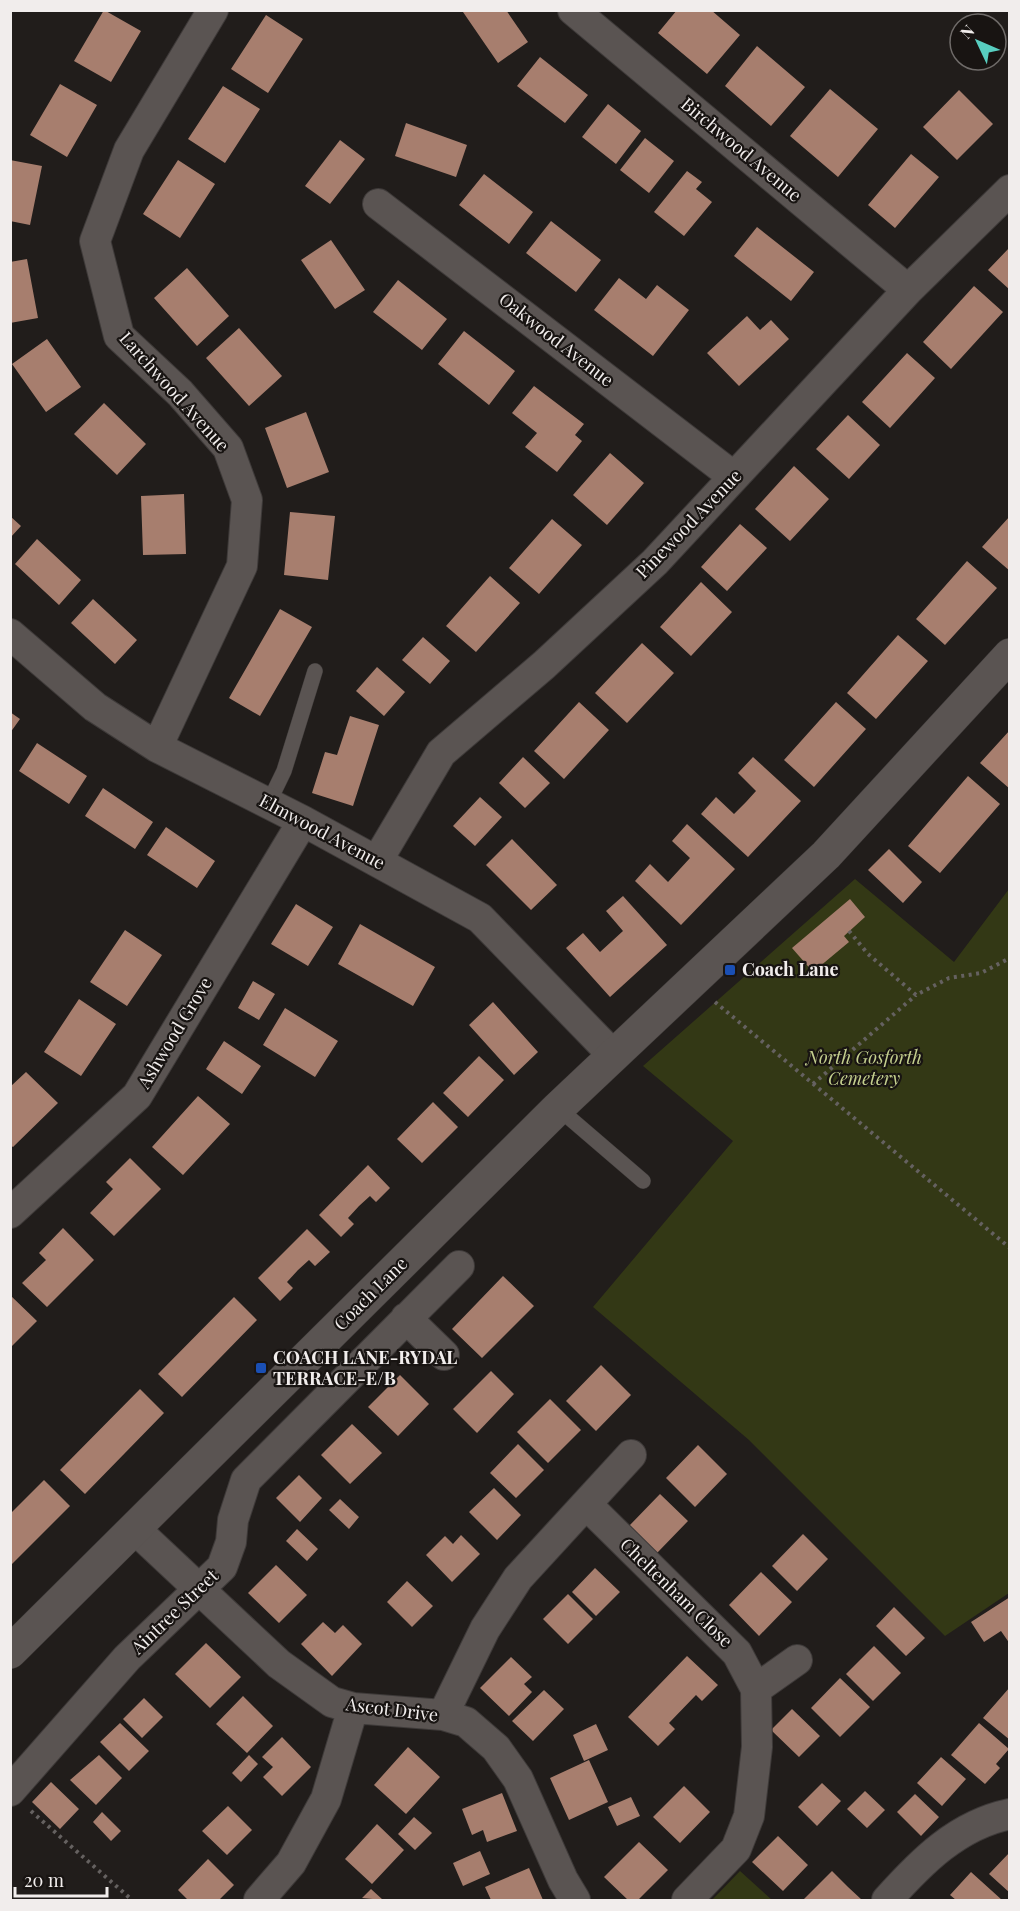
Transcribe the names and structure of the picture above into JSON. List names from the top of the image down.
{
  "streets": {
    "street": [
      "Birchwood Avenue",
      "Oakwood Avenue",
      "Larchwood Avenue",
      "Pinewood Avenue",
      "Elmwood Avenue",
      "Ashwood Grove",
      "Coach Lane",
      "Cheltenham Close",
      "Aintree Street",
      "Ascot Drive"
    ]
  },
  "crossings": [
    ["Birchwood Avenue", "Pinewood Avenue"],
    ["Oakwood Avenue", "Pinewood Avenue"],
    ["Larchwood Avenue", "Elmwood Avenue"],
    ["Pinewood Avenue", "Elmwood Avenue"],
    ["Elmwood Avenue", "Ashwood Grove"],
    ["Elmwood Avenue", "Coach Lane"],
    ["Coach Lane", "Ascot Drive"],
    ["Aintree Street", "Ascot Drive"]
  ],
  "parks": ["North Gosforth Cemetery"],
  "places": {
    "transit": ["Coach Lane", "COACH LANE-RYDAL TERRACE-E/B"]
  },
  "scale_bar": "20 m",
  "north": "top left"
}
